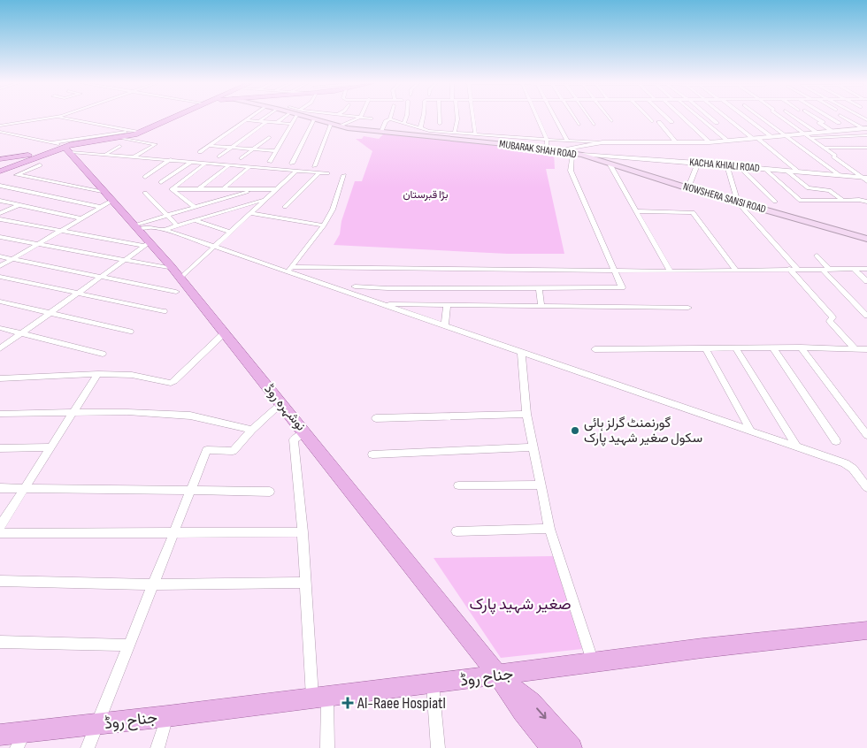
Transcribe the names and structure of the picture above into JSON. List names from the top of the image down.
{
  "streets": {
    "main road": [
      "MUBARAK SHAH ROAD",
      "NOWSHERA SANSI ROAD",
      "نوشہرہ روڈ",
      "جناح روڈ"
    ],
    "street": ["KACHA KHIALI ROAD"]
  },
  "crossings": [
    ["MUBARAK SHAH ROAD", "KACHA KHIALI ROAD"],
    ["MUBARAK SHAH ROAD", "NOWSHERA SANSI ROAD"],
    ["KACHA KHIALI ROAD", "NOWSHERA SANSI ROAD"],
    ["نوشہرہ روڈ", "جناح روڈ"]
  ],
  "parks": ["بڑا قبرستان", "صغیر شہید پارک"],
  "places": {
    "other": ["گورنمنٹ گرلز ہائی سکول صغیر شہید پارک"],
    "health": ["Al-Raee Hospiatl"]
  }
}
